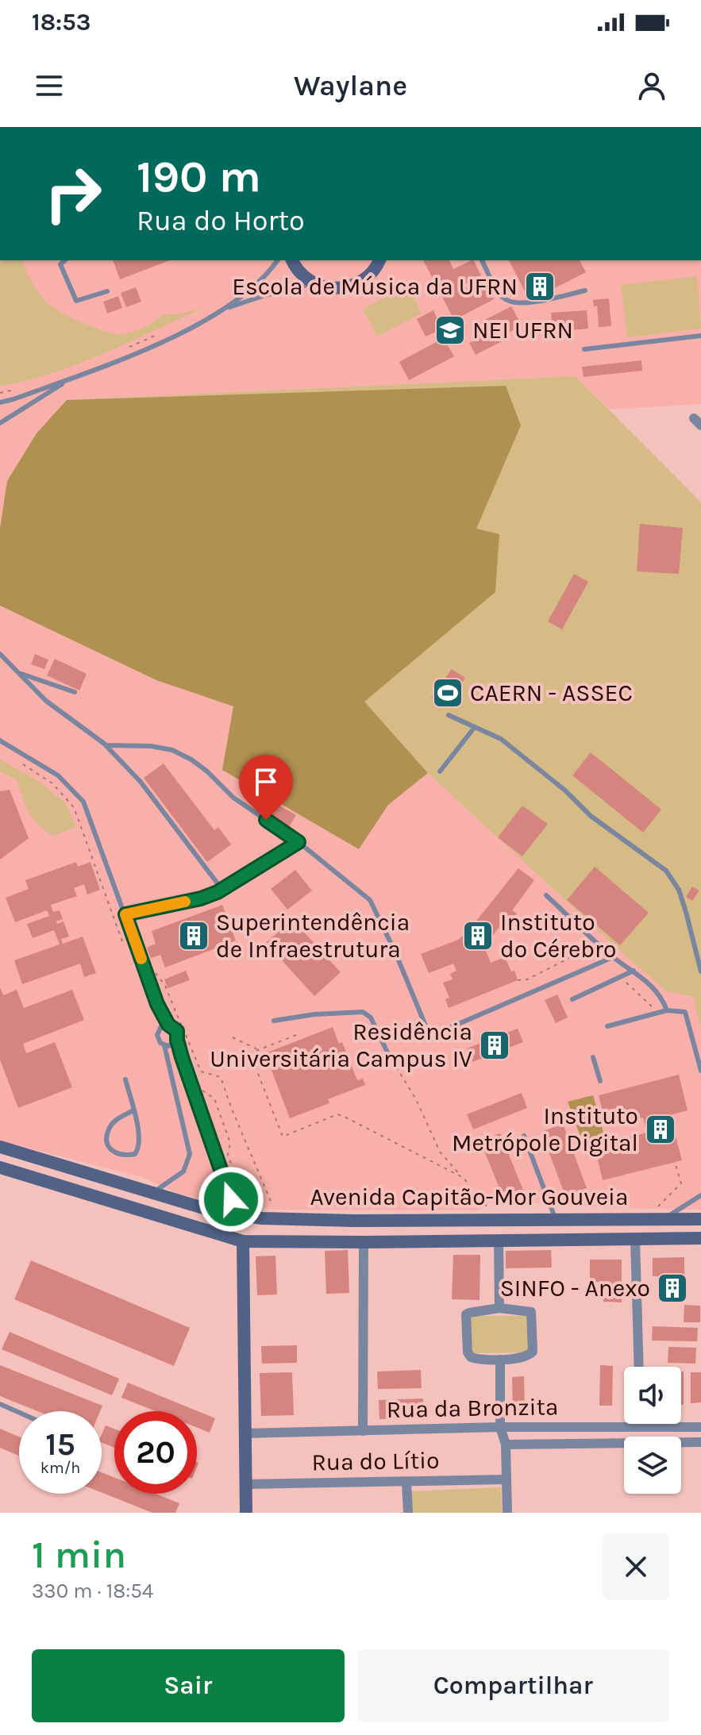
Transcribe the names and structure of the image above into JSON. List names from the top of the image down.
{
  "streets": {
    "main road": ["Avenida Capitão-Mor Gouveia"],
    "street": ["Rua da Bronzita", "Rua do Lítio"]
  },
  "places": {
    "building": [
      "Escola de Música da UFRN",
      "Superintendência de Infraestrutura",
      "Instituto do Cérebro",
      "Residência Universitária Campus IV",
      "Instituto Metrópole Digital",
      "SINFO - Anexo"
    ],
    "school or university": ["NEI UFRN"],
    "sports": ["CAERN - ASSEC"]
  },
  "page": {
    "status": "18:53",
    "header": "Waylane",
    "turn": ["190 m", "Rua do Horto"],
    "speed": "15 km/h",
    "limit": "20",
    "heading": ["1 min", "330 m · 18:54"],
    "buttons": ["Sair", "Compartilhar"]
  }
}
